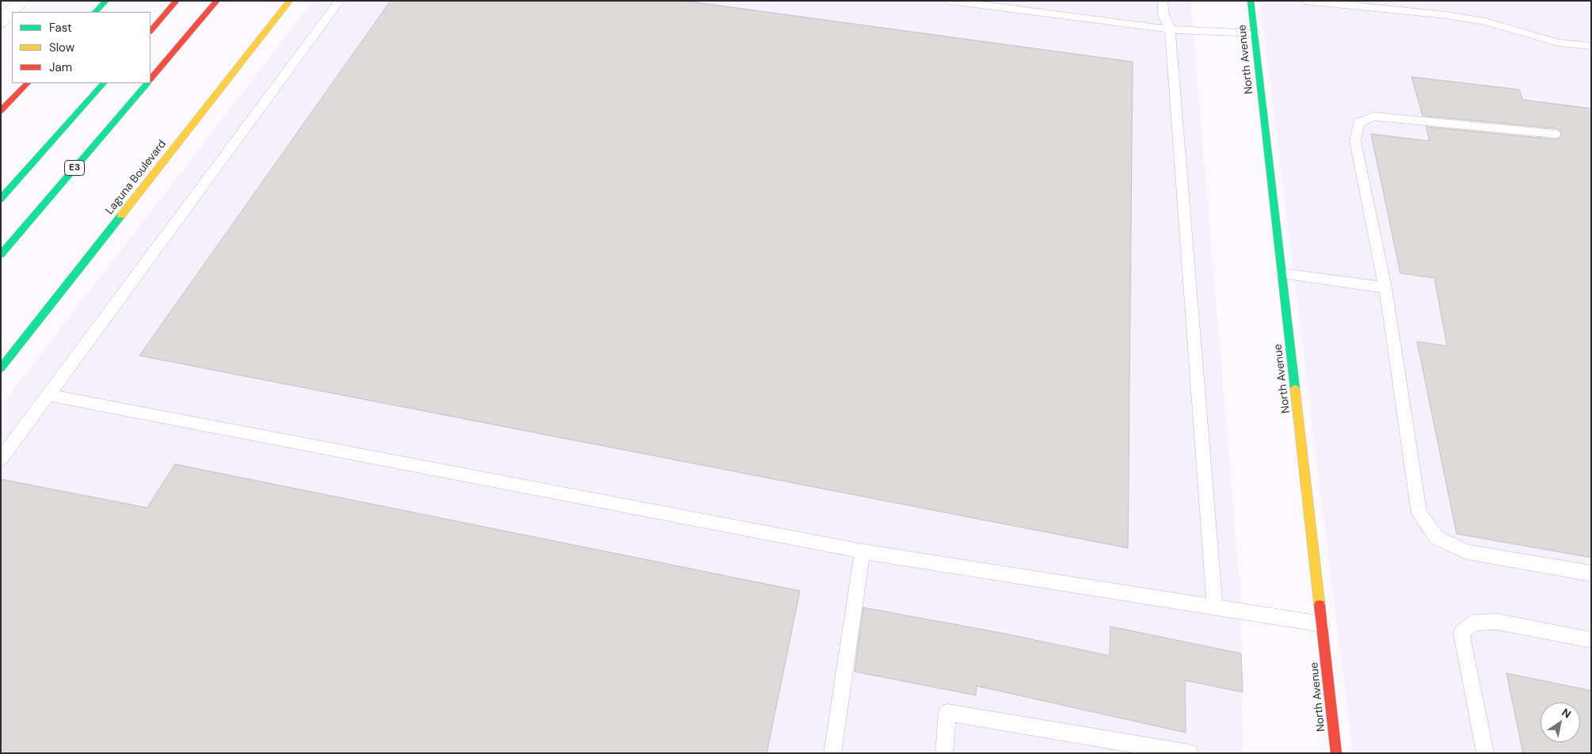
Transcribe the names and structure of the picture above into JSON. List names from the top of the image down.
{
  "streets": {
    "main road": ["North Avenue", "E3", "Laguna Boulevard"]
  },
  "legend": ["Fast", "Slow", "Jam"],
  "north": "top right"
}
